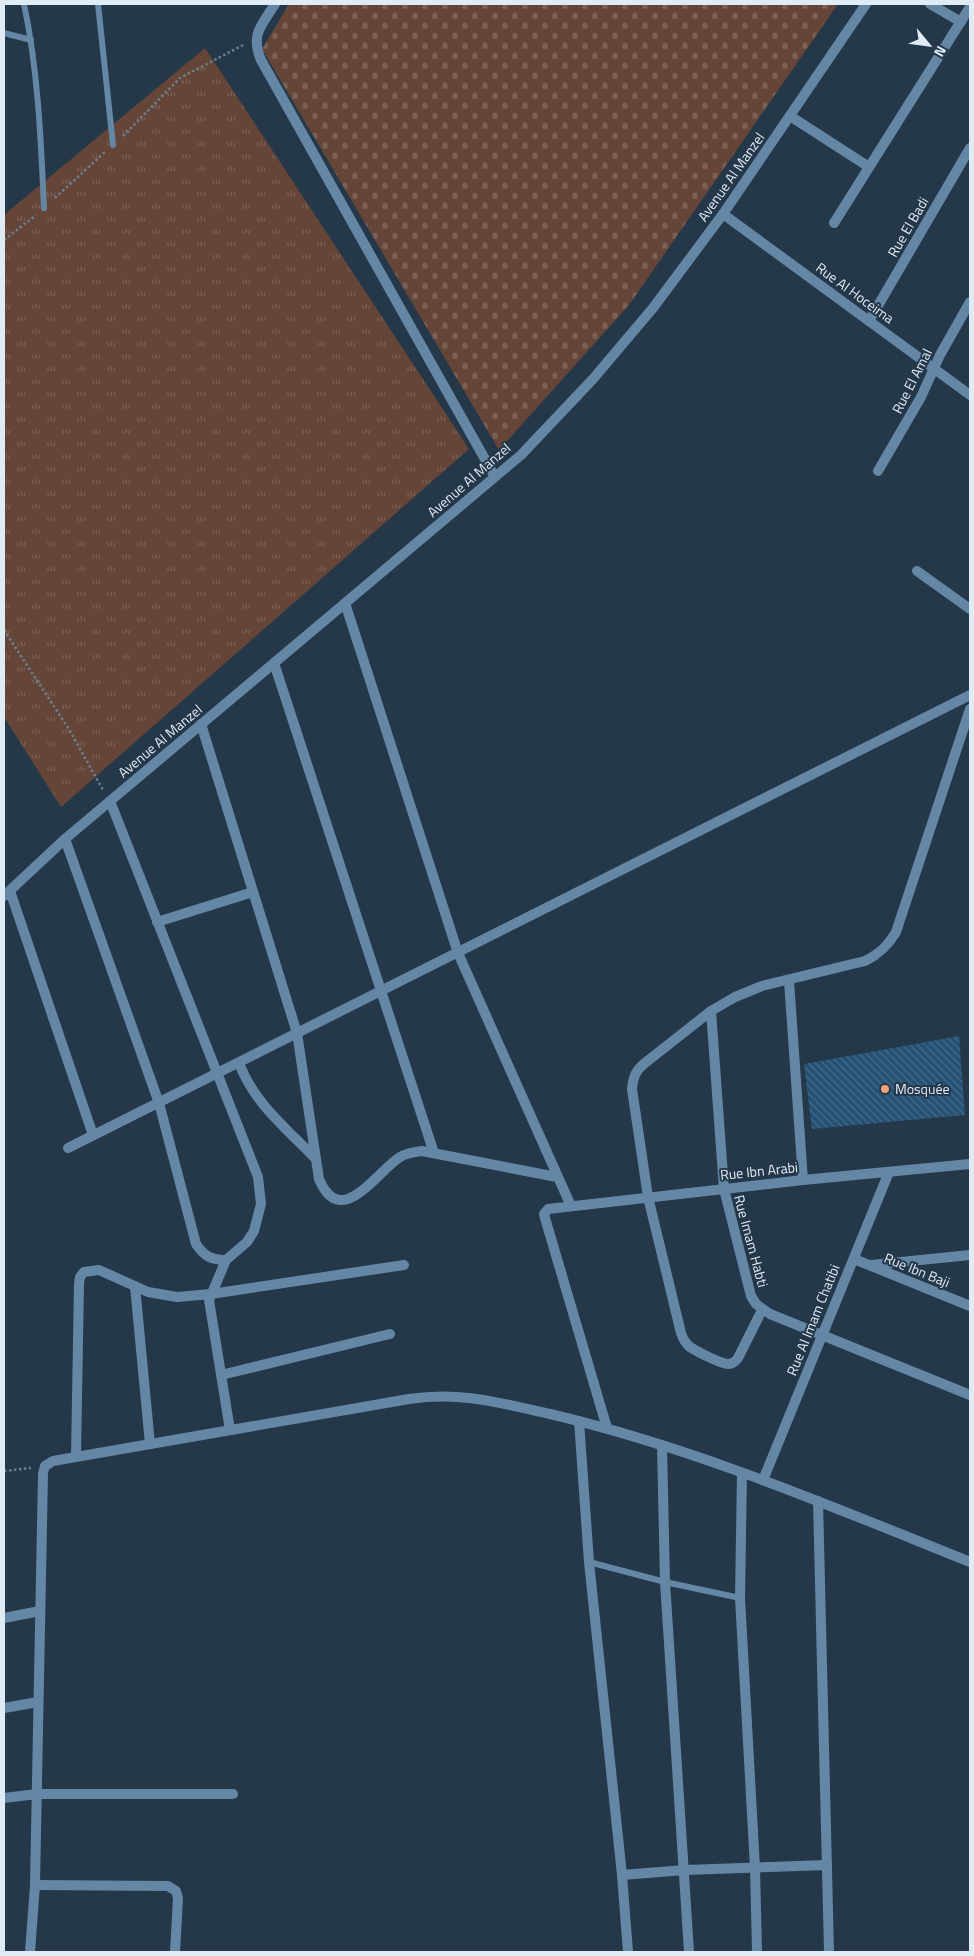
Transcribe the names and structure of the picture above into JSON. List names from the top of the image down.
{
  "streets": {
    "street": [
      "Avenue Al Manzel",
      "Rue El Badi",
      "Rue Al Hoceima",
      "Rue El Amal",
      "Rue Ibn Arabi",
      "Rue Imam Habti",
      "Rue Ibn Baji",
      "Rue Al Imam Chatibi"
    ]
  },
  "crossings": [
    ["Avenue Al Manzel", "Rue Al Hoceima"],
    ["Rue El Badi", "Rue Al Hoceima"],
    ["Rue Al Hoceima", "Rue El Amal"],
    ["Rue Ibn Arabi", "Rue Imam Habti"],
    ["Rue Ibn Arabi", "Rue Al Imam Chatibi"],
    ["Rue Ibn Baji", "Rue Al Imam Chatibi"]
  ],
  "places": ["Mosquée"],
  "north": "bottom right"
}
